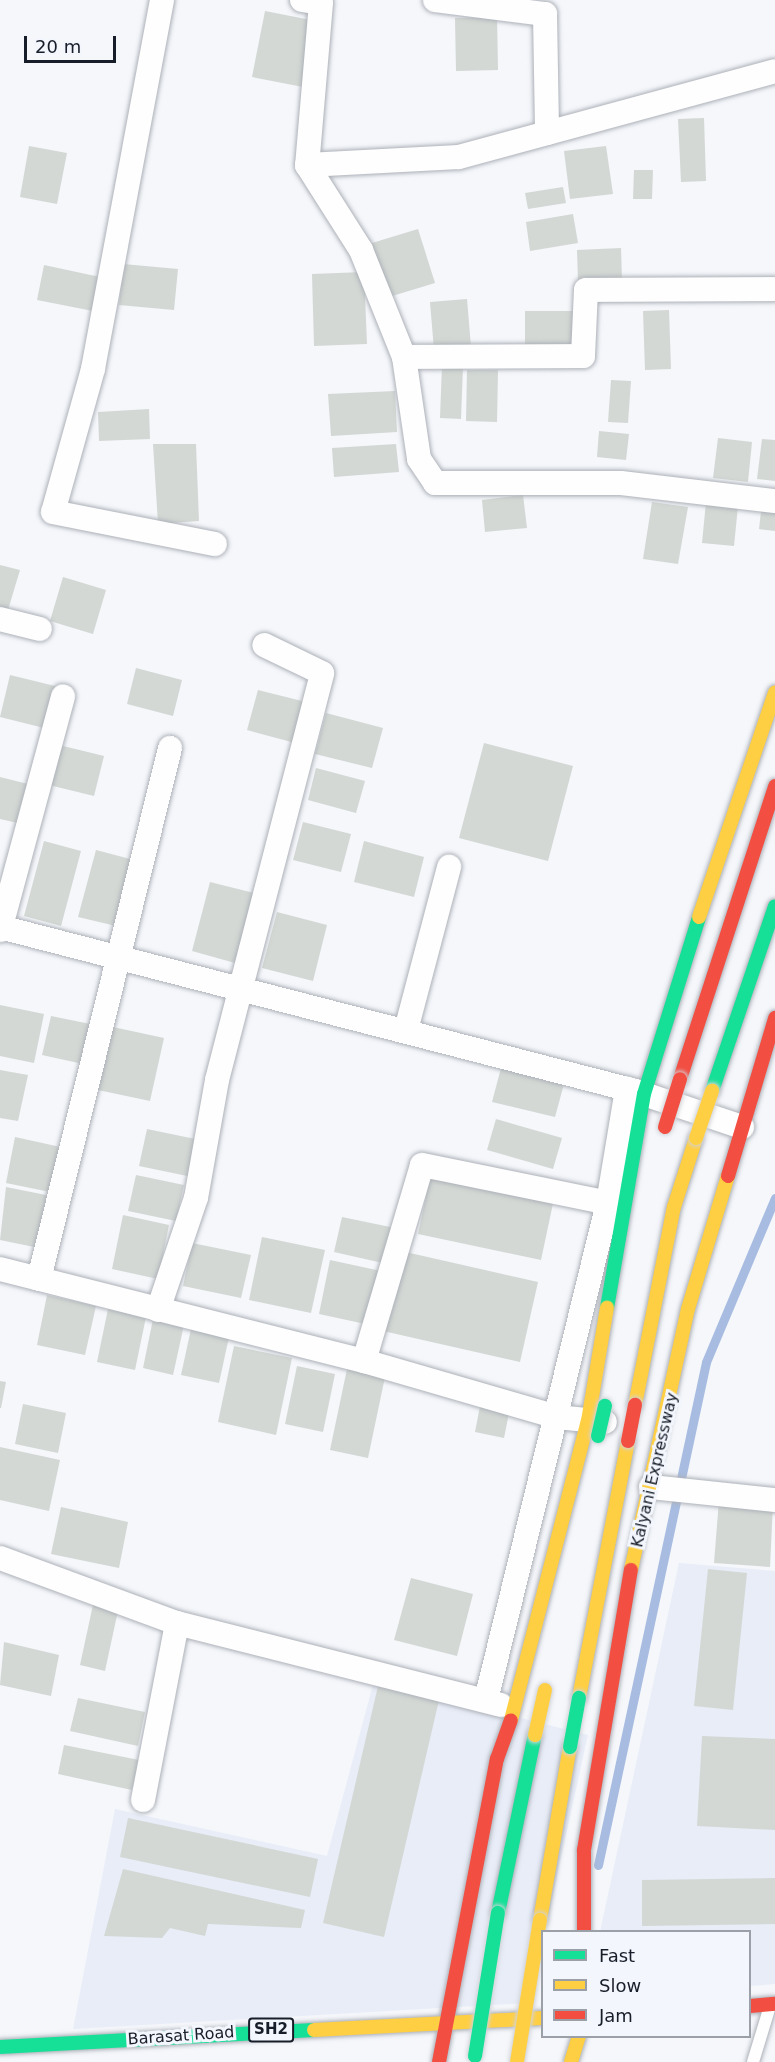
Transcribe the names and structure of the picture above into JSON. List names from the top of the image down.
{
  "streets": {
    "main road": ["Kalyani Expressway", "SH2", "Barasat Road"]
  },
  "legend": ["Fast", "Slow", "Jam"],
  "scale_bar": "20 m"
}
